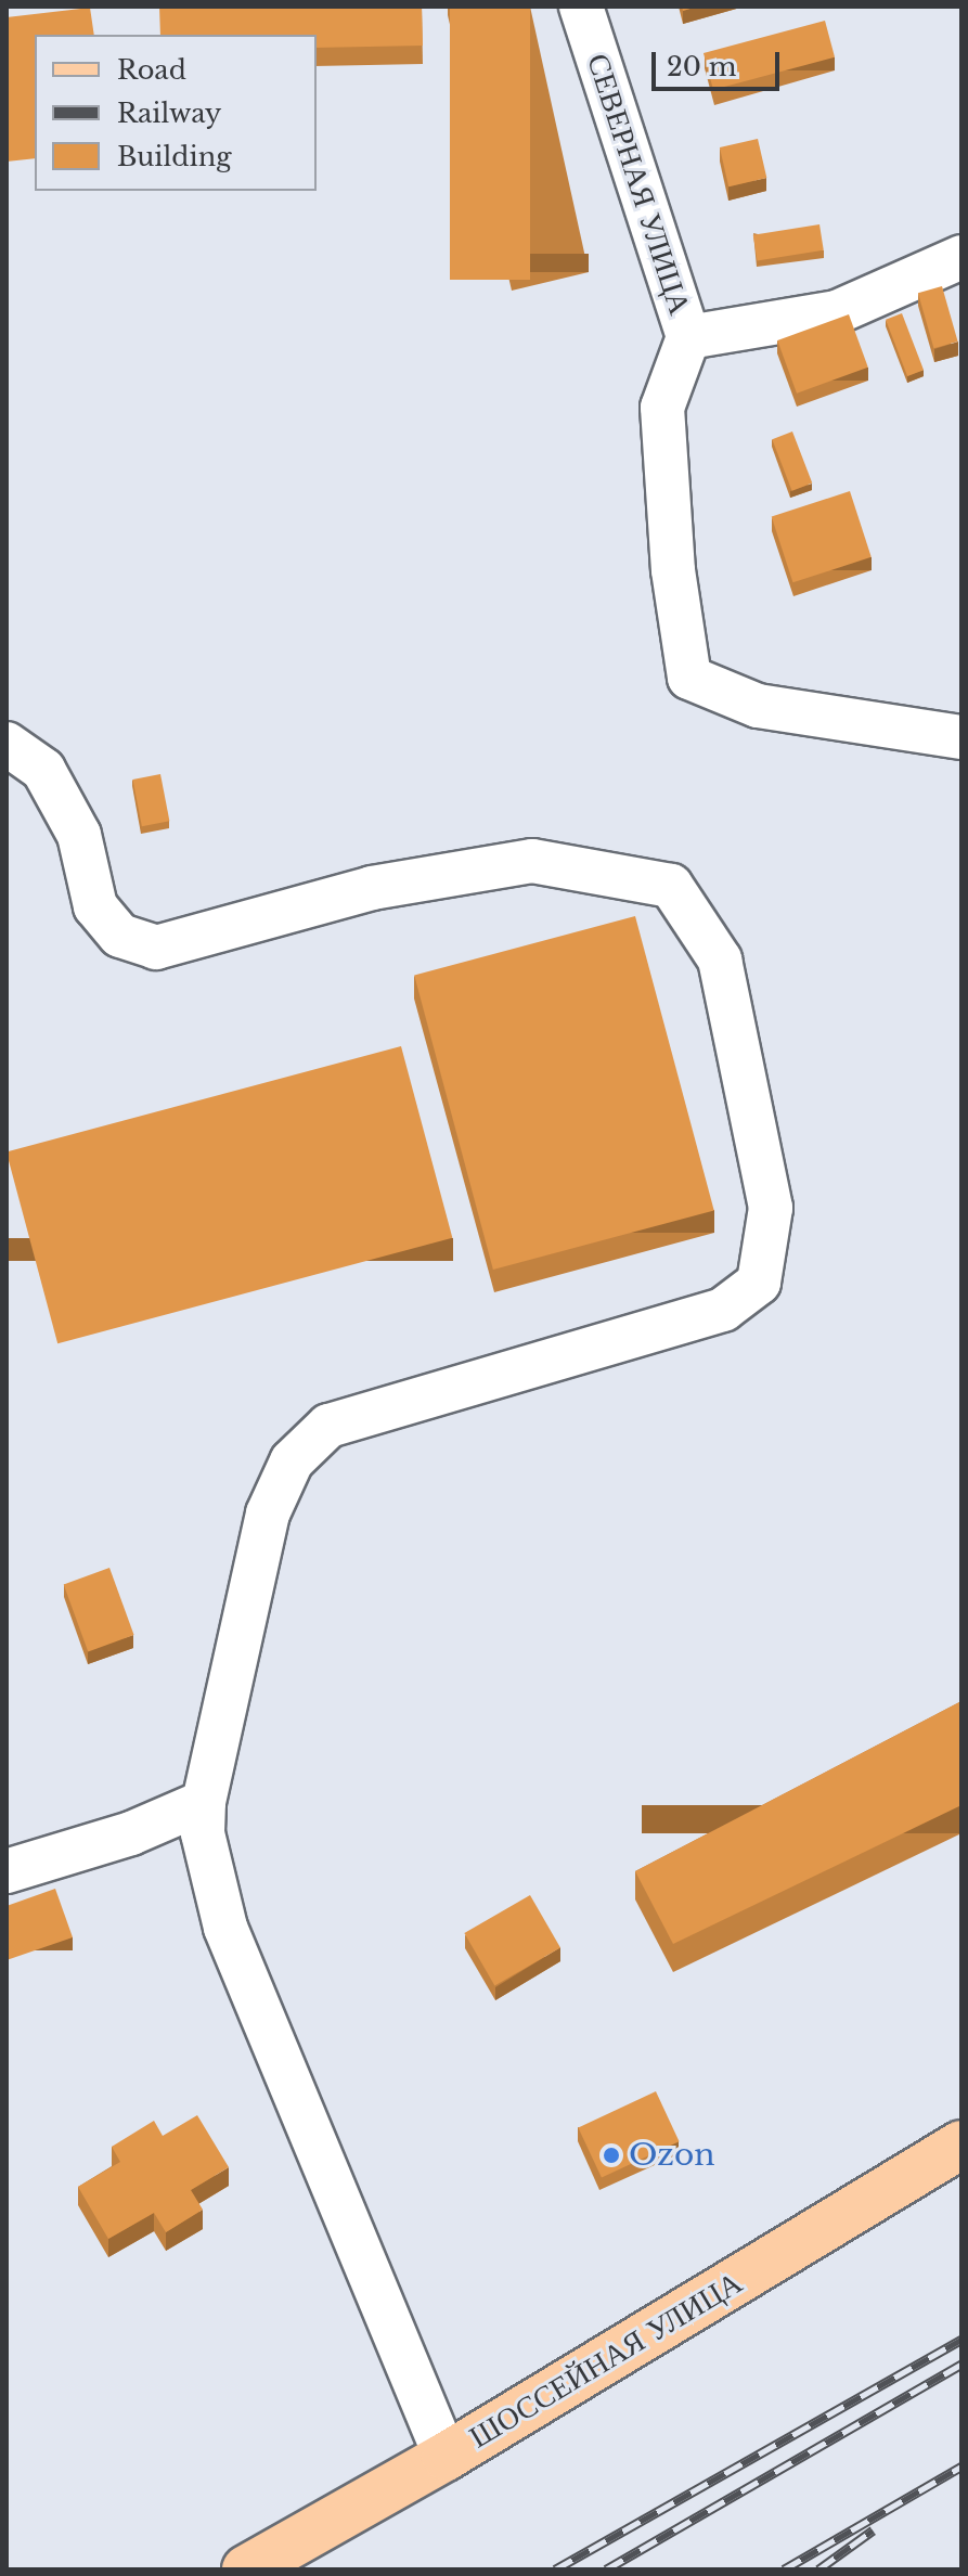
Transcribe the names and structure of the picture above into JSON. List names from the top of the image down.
{
  "streets": {
    "main road": ["ШОССЕЙНАЯ УЛИЦА"],
    "street": ["СЕВЕРНАЯ УЛИЦА"]
  },
  "places": ["Ozon"],
  "legend": ["Road", "Railway", "Building"],
  "scale_bar": "20 m"
}
